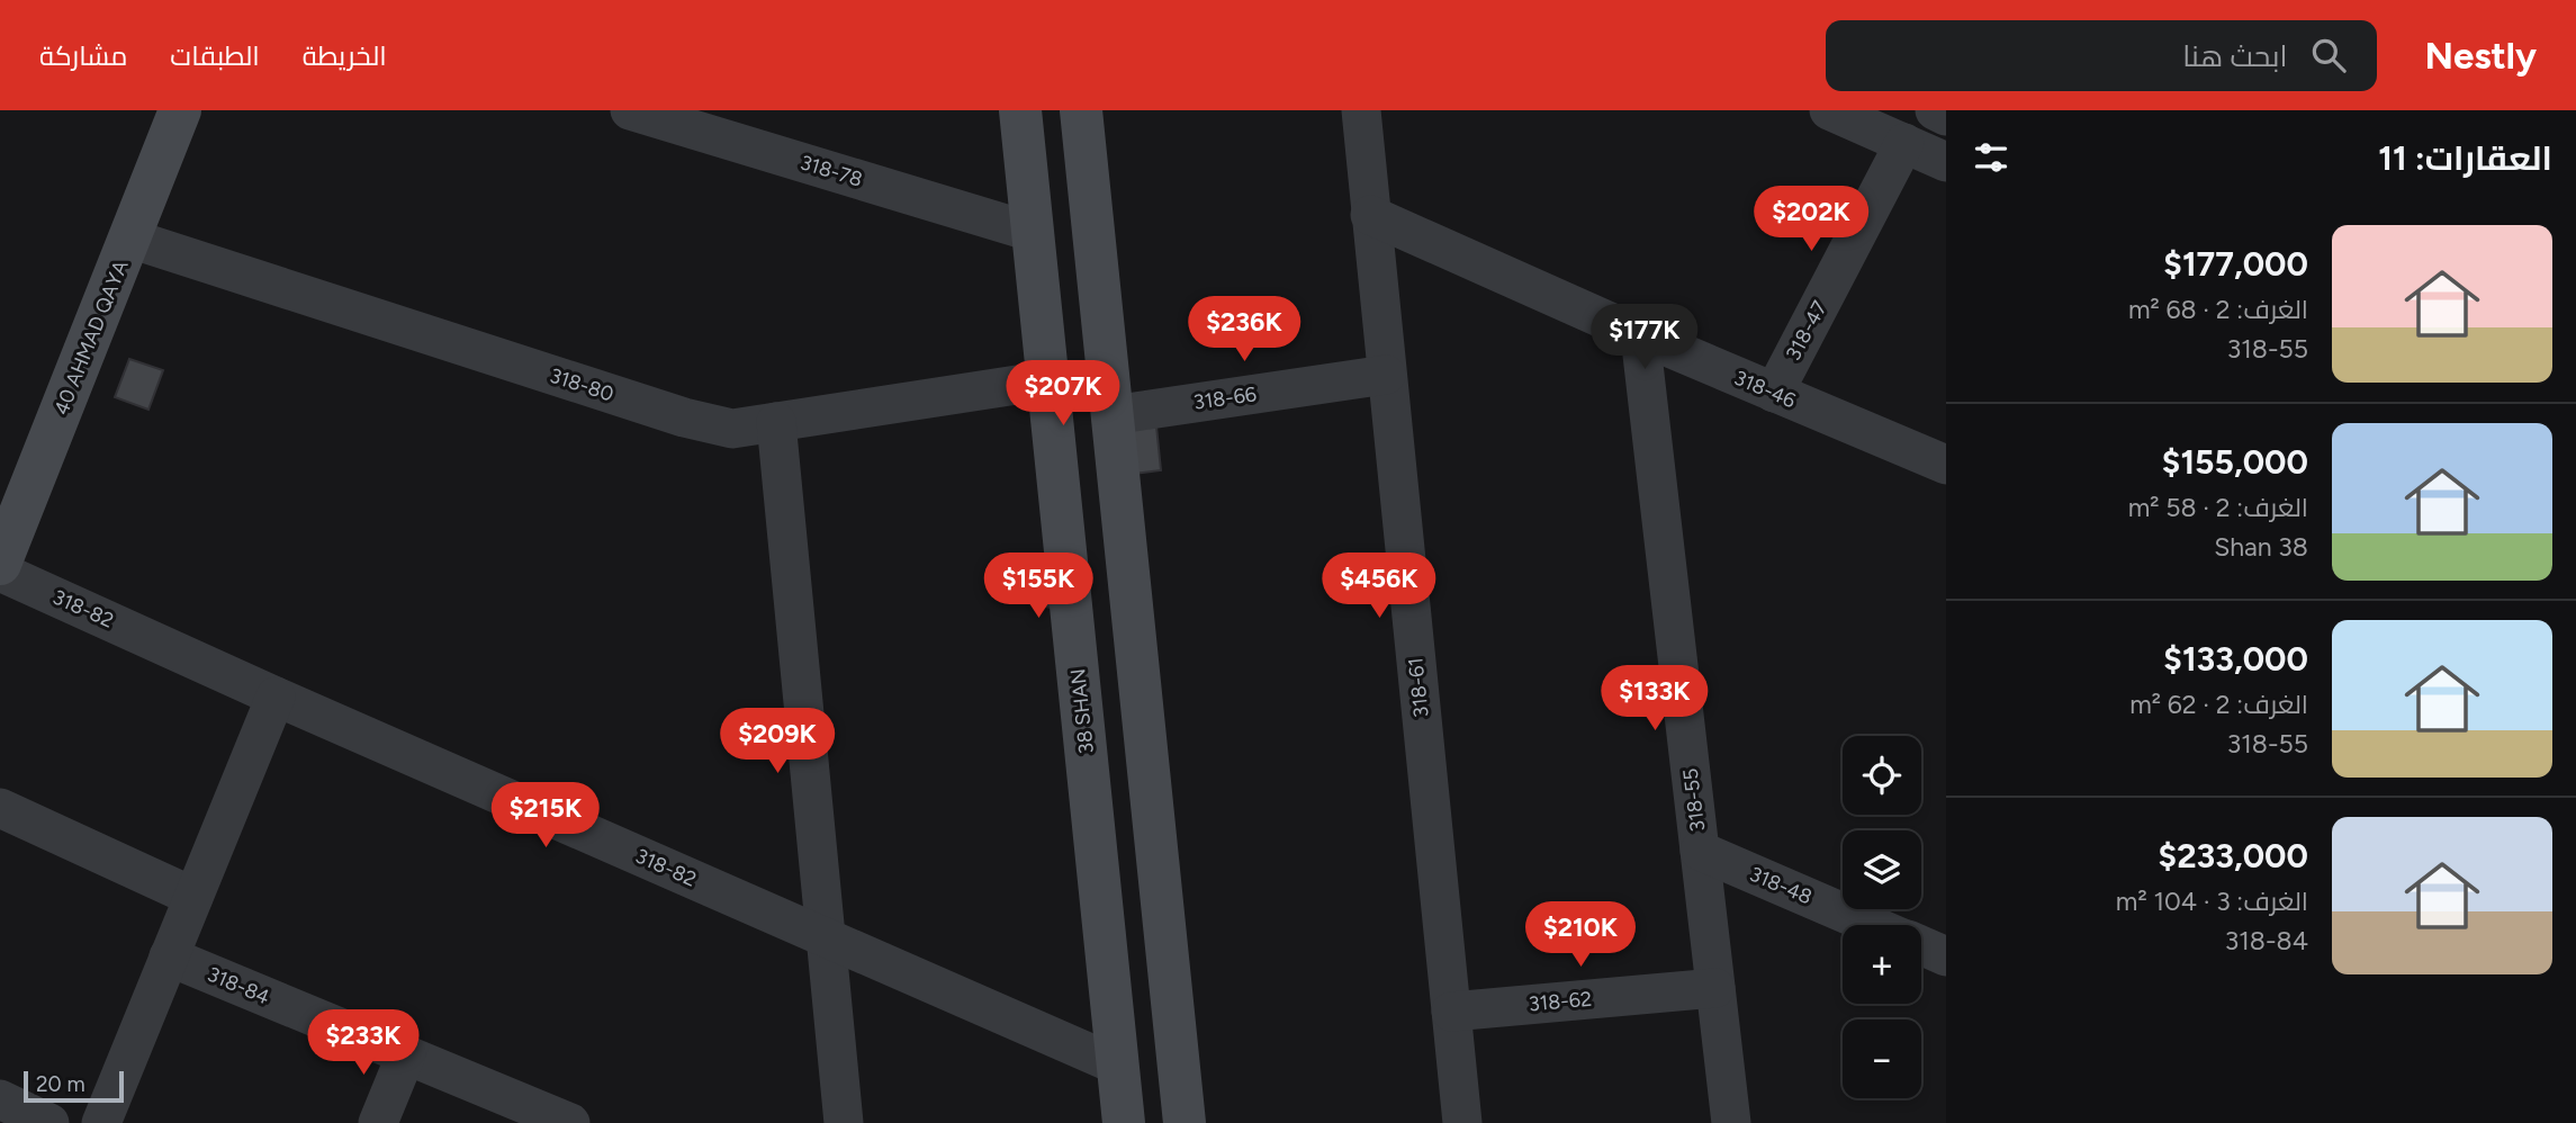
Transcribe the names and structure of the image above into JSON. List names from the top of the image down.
{
  "streets": {
    "street": [
      "318-78",
      "318-47",
      "40 AHMAD QAYA",
      "318-80",
      "318-46",
      "318-66",
      "318-82",
      "318-61",
      "38 SHAN",
      "318-55",
      "318-48",
      "318-84",
      "318-62"
    ]
  },
  "crossings": [
    ["318-78", "38 SHAN"],
    ["318-47", "318-46"],
    ["40 AHMAD QAYA", "318-80"],
    ["318-80", "38 SHAN"],
    ["318-46", "318-61"],
    ["318-46", "318-55"],
    ["318-66", "318-61"],
    ["318-82", "38 SHAN"],
    ["318-61", "318-62"],
    ["318-55", "318-48"],
    ["318-55", "318-62"]
  ],
  "scale_bar": "20 m",
  "page": {
    "header": "Nestly",
    "search": "ابحث هنا",
    "nav": ["الخريطة", "الطبقات", "مشاركة"],
    "heading": "العقارات: 11",
    "price": [
      "$202K",
      "$236K",
      "$177K",
      "$207K",
      "$155K",
      "$456K",
      "$133K",
      "$209K",
      "$215K",
      "$210K",
      "$233K"
    ],
    "list": [
      {
        "name": "$177,000",
        "note": "الغرف: 2 · 68 m² · 318-55"
      },
      {
        "name": "$155,000",
        "note": "الغرف: 2 · 58 m² · 38 Shan"
      },
      {
        "name": "$133,000",
        "note": "الغرف: 2 · 62 m² · 318-55"
      },
      {
        "name": "$233,000",
        "note": "الغرف: 3 · 104 m² · 318-84"
      }
    ],
    "map_buttons": ["+", "−"],
    "scale": "20 m"
  }
}
